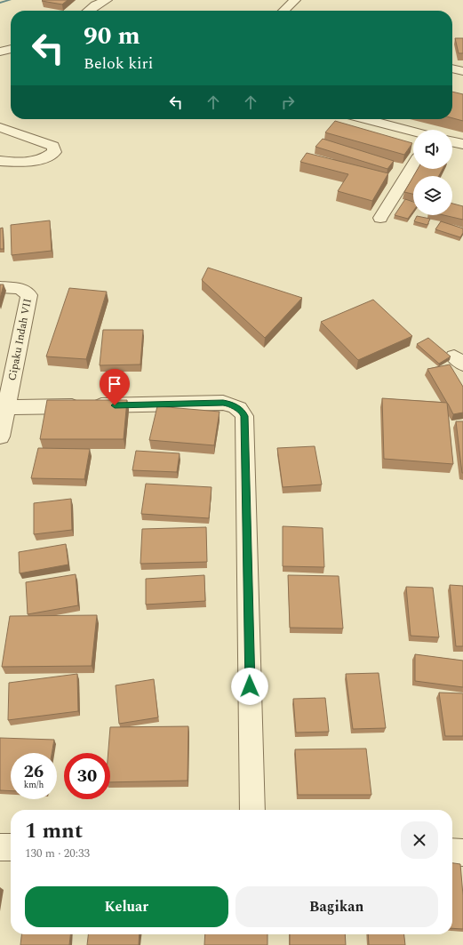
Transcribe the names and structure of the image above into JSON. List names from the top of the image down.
{
  "streets": {
    "street": ["Cipaku Indah VII"]
  },
  "page": {
    "turn": ["90 m", "Belok kiri"],
    "speed": "26 km/h",
    "limit": "30",
    "heading": ["1 mnt", "130 m · 20:33"],
    "buttons": ["Keluar", "Bagikan"]
  }
}
